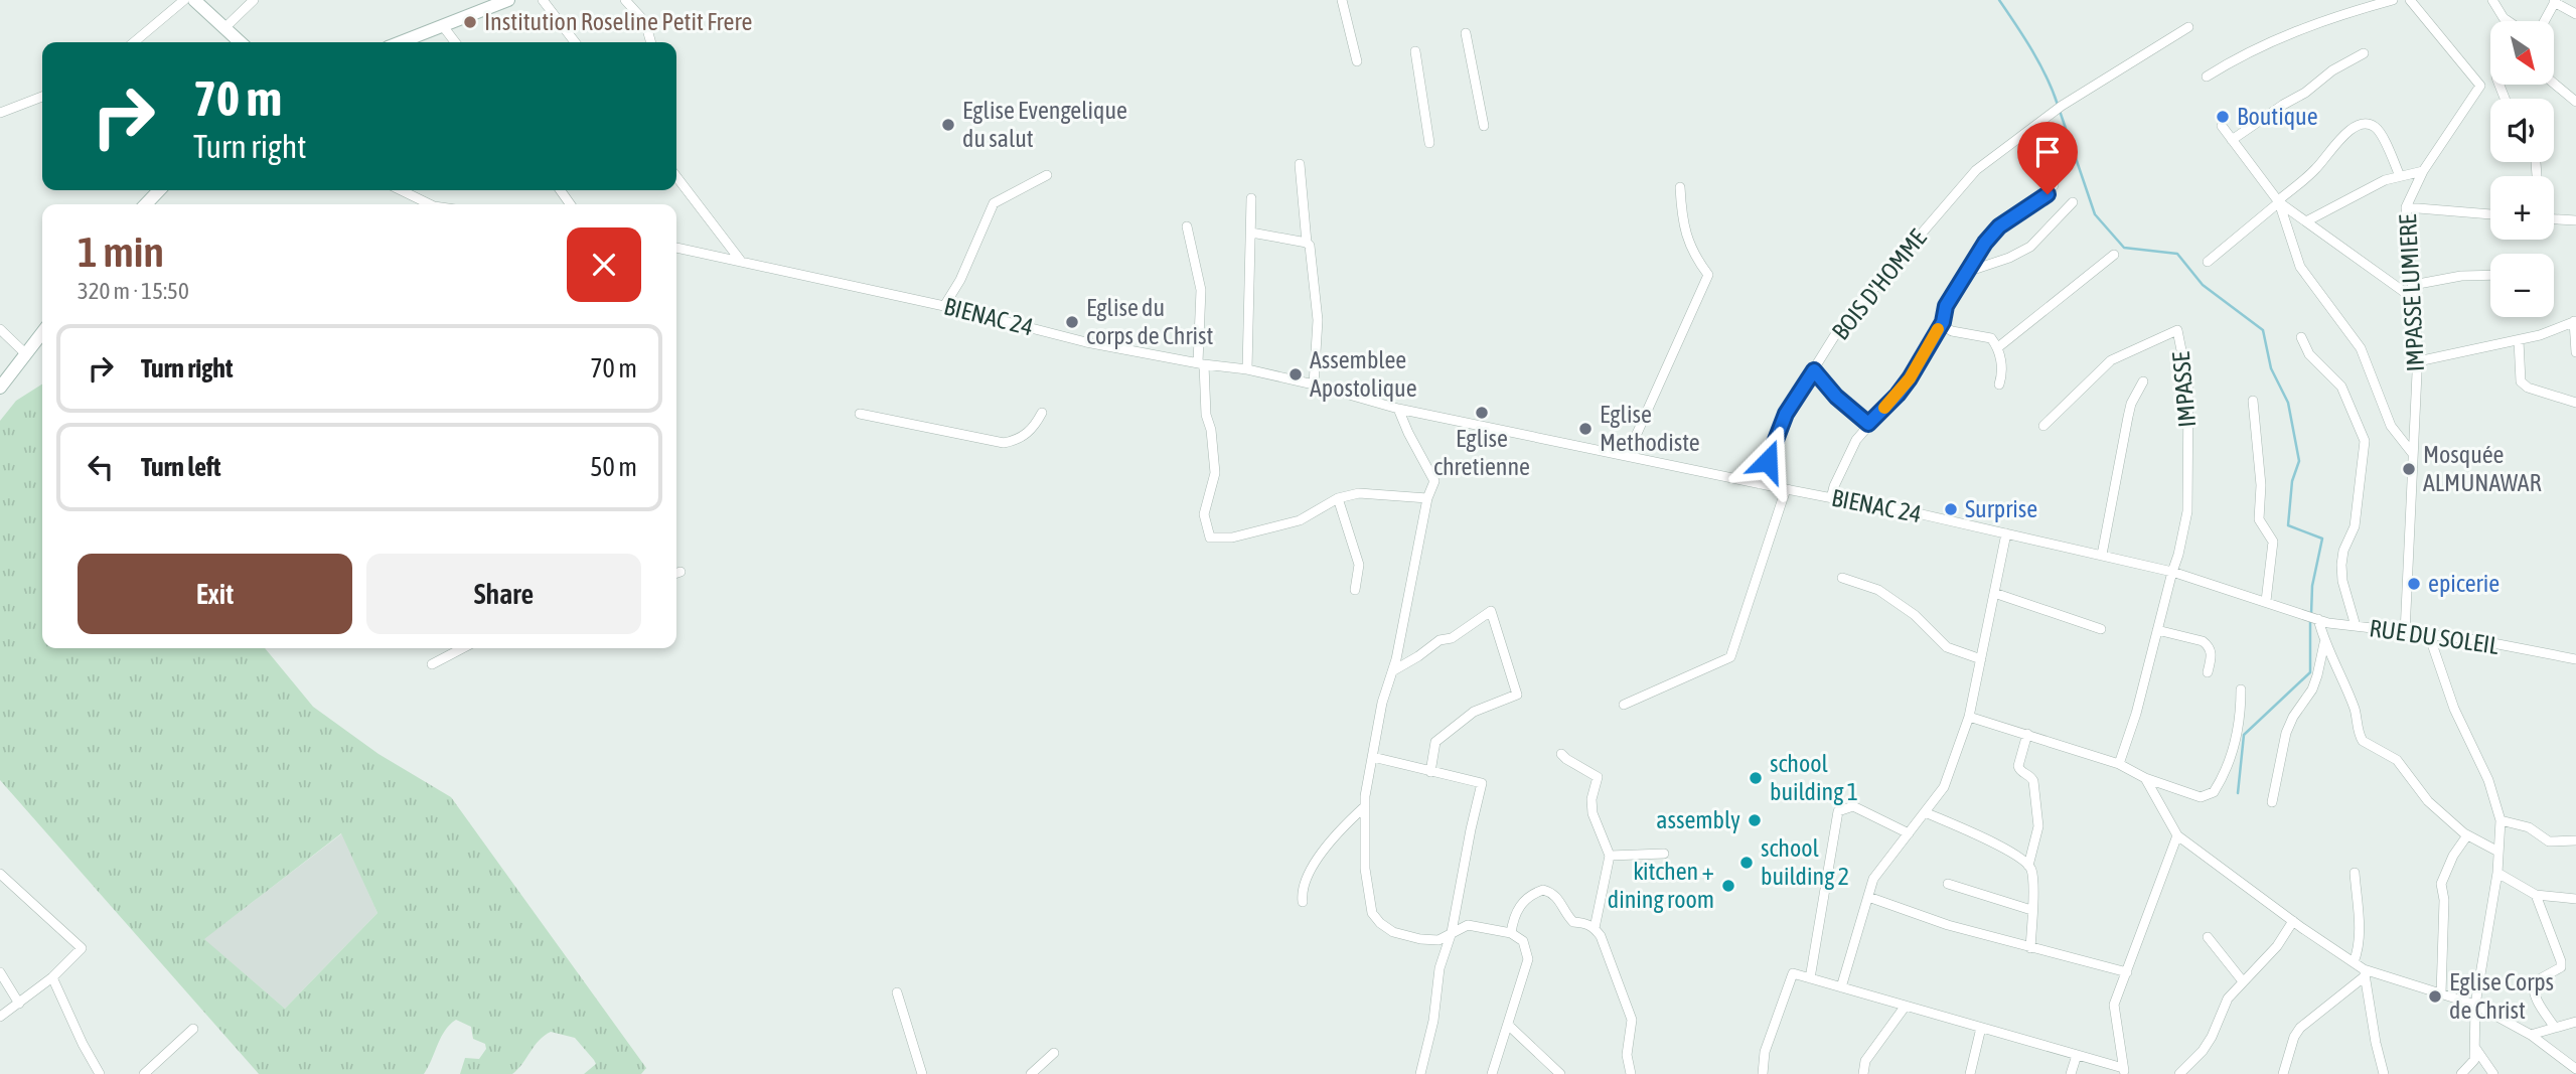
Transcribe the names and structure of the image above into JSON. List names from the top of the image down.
{
  "streets": {
    "street": [
      "BOIS D'HOMME",
      "IMPASSE LUMIERE",
      "BIENAC 24",
      "IMPASSE",
      "RUE DU SOLEIL"
    ]
  },
  "crossings": [
    ["BOIS D'HOMME", "BIENAC 24"],
    ["IMPASSE LUMIERE", "RUE DU SOLEIL"],
    ["BIENAC 24", "IMPASSE"],
    ["BIENAC 24", "RUE DU SOLEIL"]
  ],
  "places": [
    "Institution Roseline Petit Frere",
    "Boutique",
    "Eglise Evengelique du salut",
    "Eglise du corps de Christ",
    "Assemblee Apostolique",
    "Eglise chretienne",
    "Eglise Methodiste",
    "Mosquée ALMUNAWAR",
    "Surprise",
    "epicerie",
    "school building 1",
    "assembly",
    "school building 2",
    "kitchen + dining room",
    "Eglise Corps de Christ"
  ],
  "north": "bottom right",
  "page": {
    "map_buttons": ["+", "−"],
    "turn": ["70 m", "Turn right"],
    "heading": ["1 min", "320 m · 15:50"],
    "list": [
      {
        "name": "Turn right",
        "value": "70 m"
      },
      {
        "name": "Turn left",
        "value": "50 m"
      }
    ],
    "buttons": ["Exit", "Share"]
  }
}
